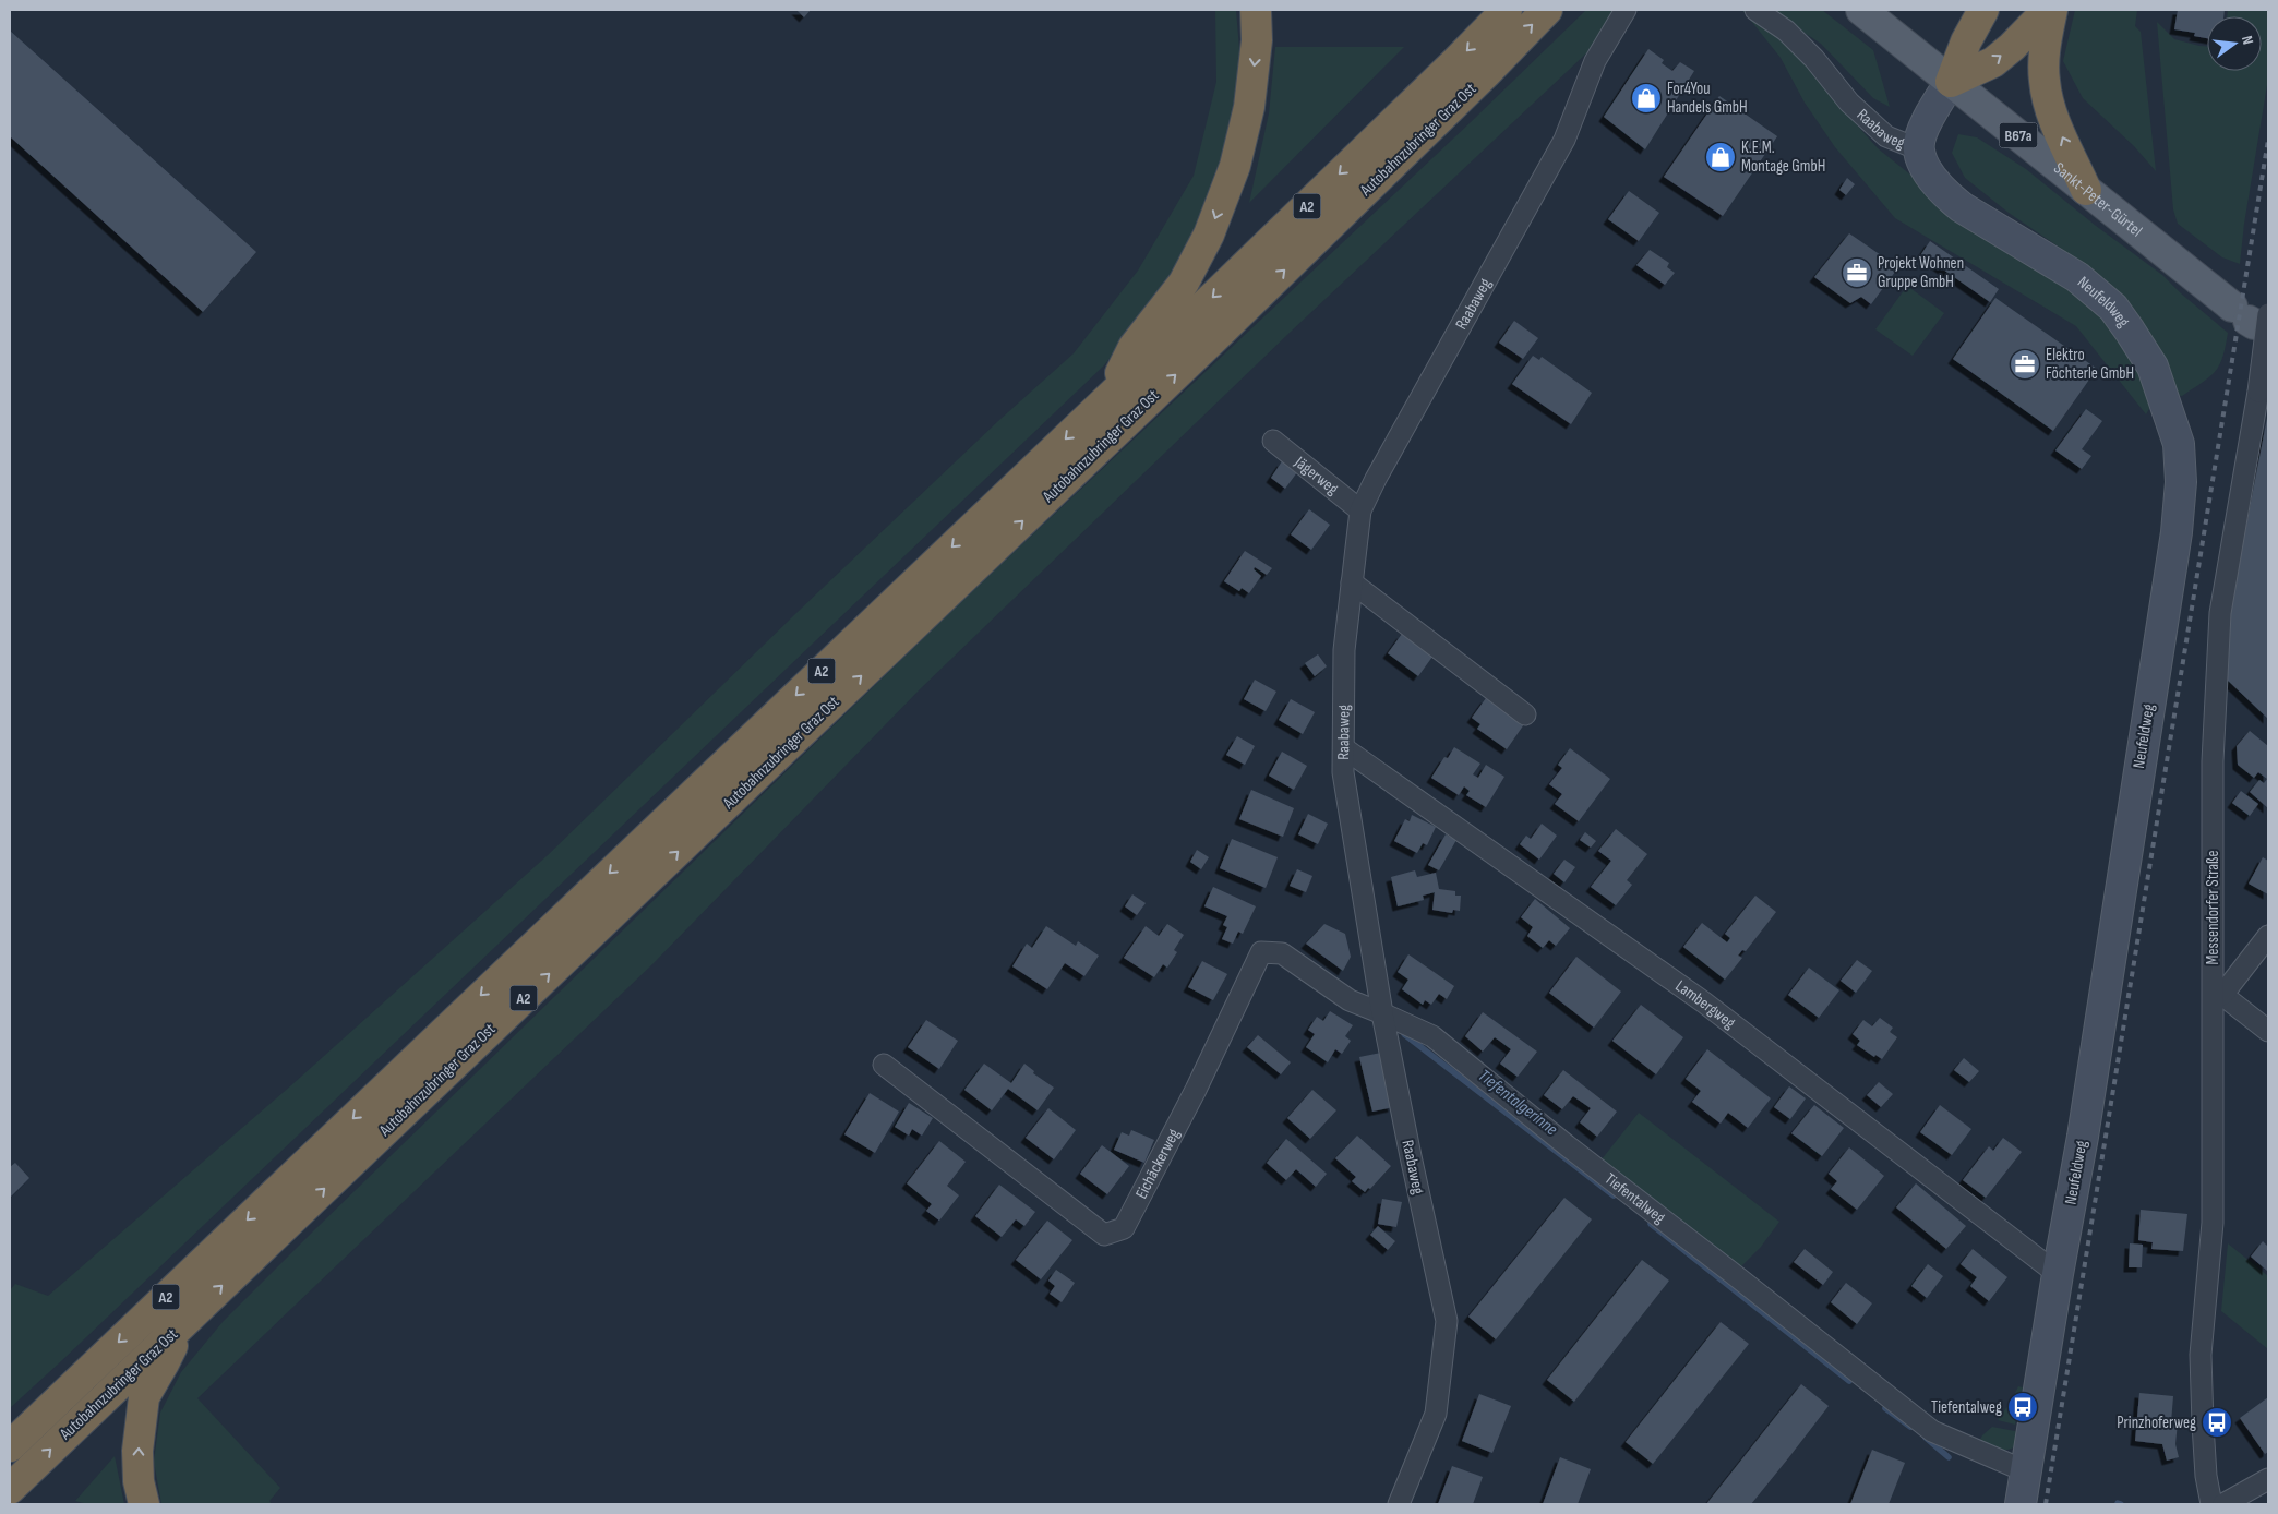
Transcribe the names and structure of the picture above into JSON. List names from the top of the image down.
{
  "streets": {
    "highway": ["Autobahnzubringer Graz Ost", "A2"],
    "main road": ["B67a", "Sankt-Peter-Gürtel"],
    "street": [
      "Raabaweg",
      "Neufeldweg",
      "Jägerweg",
      "Messendorfer Straße",
      "Lambergweg",
      "Eichäckerweg",
      "Tiefentalweg"
    ]
  },
  "crossings": [
    ["Raabaweg", "Neufeldweg"],
    ["Raabaweg", "Jägerweg"],
    ["Raabaweg", "Lambergweg"],
    ["Raabaweg", "Eichäckerweg"],
    ["Raabaweg", "Tiefentalweg"],
    ["Sankt-Peter-Gürtel", "Messendorfer Straße"],
    ["Neufeldweg", "Lambergweg"],
    ["Neufeldweg", "Tiefentalweg"],
    ["Eichäckerweg", "Tiefentalweg"]
  ],
  "water": ["Tiefentalgerinne"],
  "places": {
    "shop": ["For4You Handels GmbH", "K.E.M. Montage GmbH"],
    "office": ["Projekt Wohnen Gruppe GmbH", "Elektro Föchterle GmbH"],
    "bus stop": ["Tiefentalweg", "Prinzhoferweg"]
  },
  "north": "right"
}
